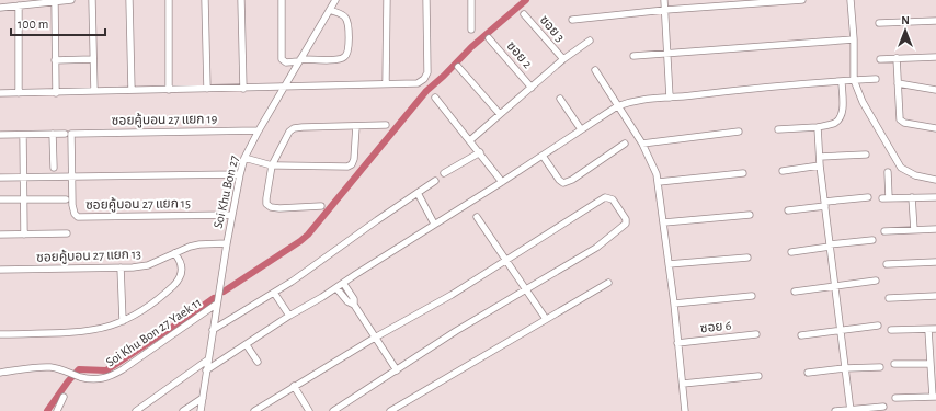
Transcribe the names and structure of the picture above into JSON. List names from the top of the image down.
{
  "streets": {
    "street": [
      "ซอย 3",
      "ซอย 2",
      "ซอยคู้บอน 27 แยก 19",
      "Soi Khu Bon 27",
      "ซอยคู้บอน 27 แยก 15",
      "ซอยคู้บอน 27 แยก 13",
      "ซอย 6",
      "Soi Khu Bon 27 Yaek 11"
    ]
  },
  "crossings": [
    ["ซอยคู้บอน 27 แยก 19", "Soi Khu Bon 27"],
    ["ซอยคู้บอน 27 แยก 19", "ซอยคู้บอน 27 แยก 15"],
    ["Soi Khu Bon 27", "ซอยคู้บอน 27 แยก 15"],
    ["Soi Khu Bon 27", "ซอยคู้บอน 27 แยก 13"],
    ["Soi Khu Bon 27", "Soi Khu Bon 27 Yaek 11"]
  ],
  "scale_bar": "100 m",
  "north": "top"
}
